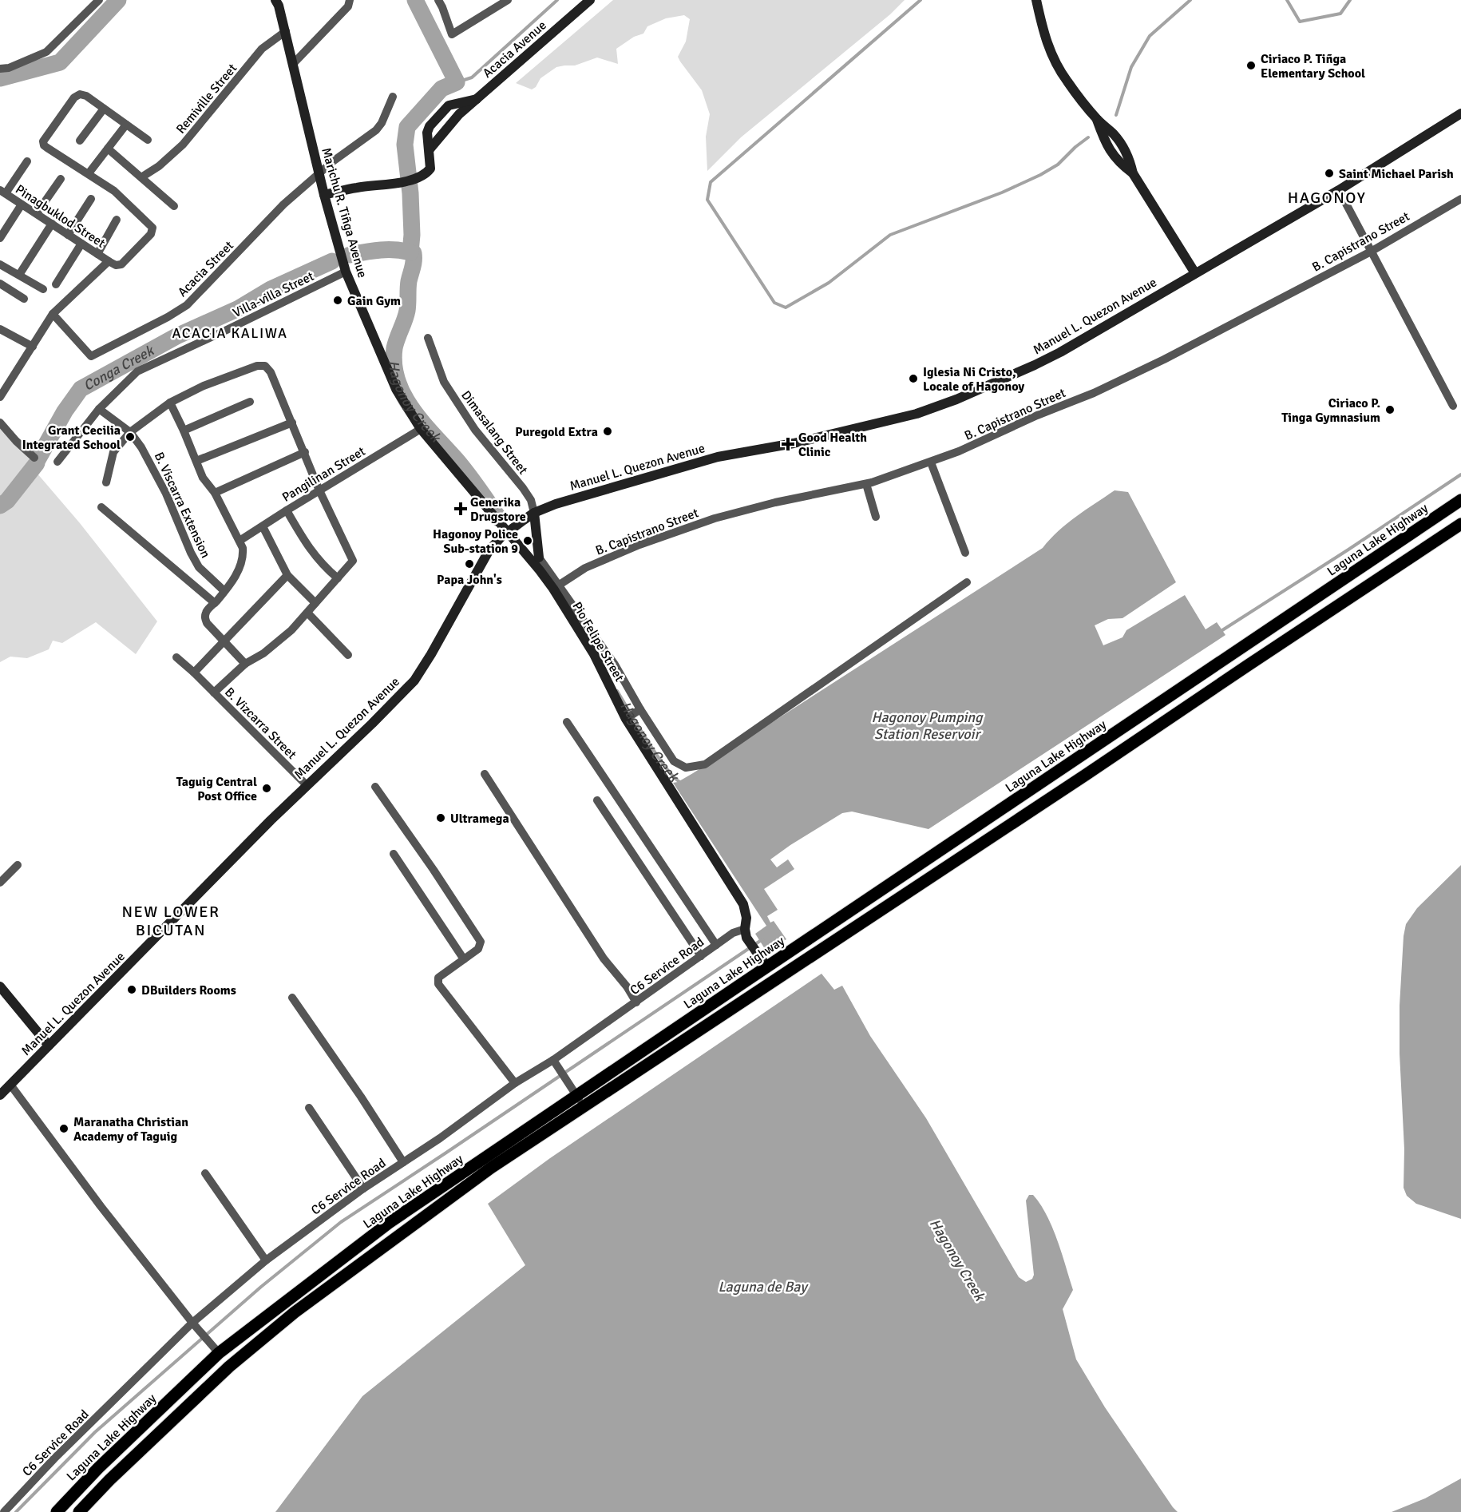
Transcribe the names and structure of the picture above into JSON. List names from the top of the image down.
{
  "streets": {
    "main road": [
      "Acacia Avenue",
      "Marichu R. Tiñga Avenue",
      "Manuel L. Quezon Avenue",
      "Laguna Lake Highway",
      "Pio Felipe Street"
    ],
    "street": [
      "Remiville Street",
      "Pinagbuklod Street",
      "B. Capistrano Street",
      "Acacia Street",
      "Villa-villa Street",
      "Dimasalang Street",
      "Pangilinan Street",
      "B. Viscarra Extension",
      "B. Vizcarra Street",
      "C6 Service Road"
    ]
  },
  "crossings": [
    ["Acacia Avenue", "Marichu R. Tiñga Avenue"],
    ["Remiville Street", "Marichu R. Tiñga Avenue"],
    ["Marichu R. Tiñga Avenue", "Acacia Street"],
    ["Marichu R. Tiñga Avenue", "Villa-villa Street"],
    ["Marichu R. Tiñga Avenue", "Manuel L. Quezon Avenue"],
    ["Marichu R. Tiñga Avenue", "Pangilinan Street"],
    ["Marichu R. Tiñga Avenue", "Pio Felipe Street"],
    ["B. Capistrano Street", "Pio Felipe Street"],
    ["Villa-villa Street", "B. Viscarra Extension"],
    ["Manuel L. Quezon Avenue", "Dimasalang Street"],
    ["Manuel L. Quezon Avenue", "Pio Felipe Street"],
    ["Manuel L. Quezon Avenue", "B. Vizcarra Street"],
    ["Pangilinan Street", "B. Vizcarra Street"],
    ["Pio Felipe Street", "C6 Service Road"]
  ],
  "districts": ["HAGONOY", "ACACIA KALIWA", "NEW LOWER BICUTAN"],
  "water": [
    "Conga Creek",
    "Hagonoy Creek",
    "Hagonoy Pumping Station Reservoir",
    "Laguna de Bay"
  ],
  "places": {
    "other": [
      "Ciriaco P. Tiñga Elementary School",
      "Saint Michael Parish",
      "Gain Gym",
      "Iglesia Ni Cristo, Locale of Hagonoy",
      "Ciriaco P. Tinga Gymnasium",
      "Puregold Extra",
      "Grant Cecilia Integrated School",
      "Hagonoy Police Sub-station 9",
      "Papa John's",
      "Taguig Central Post Office",
      "Ultramega",
      "DBuilders Rooms",
      "Maranatha Christian Academy of Taguig"
    ],
    "health": ["Good Health Clinic", "Generika Drugstore"]
  }
}
